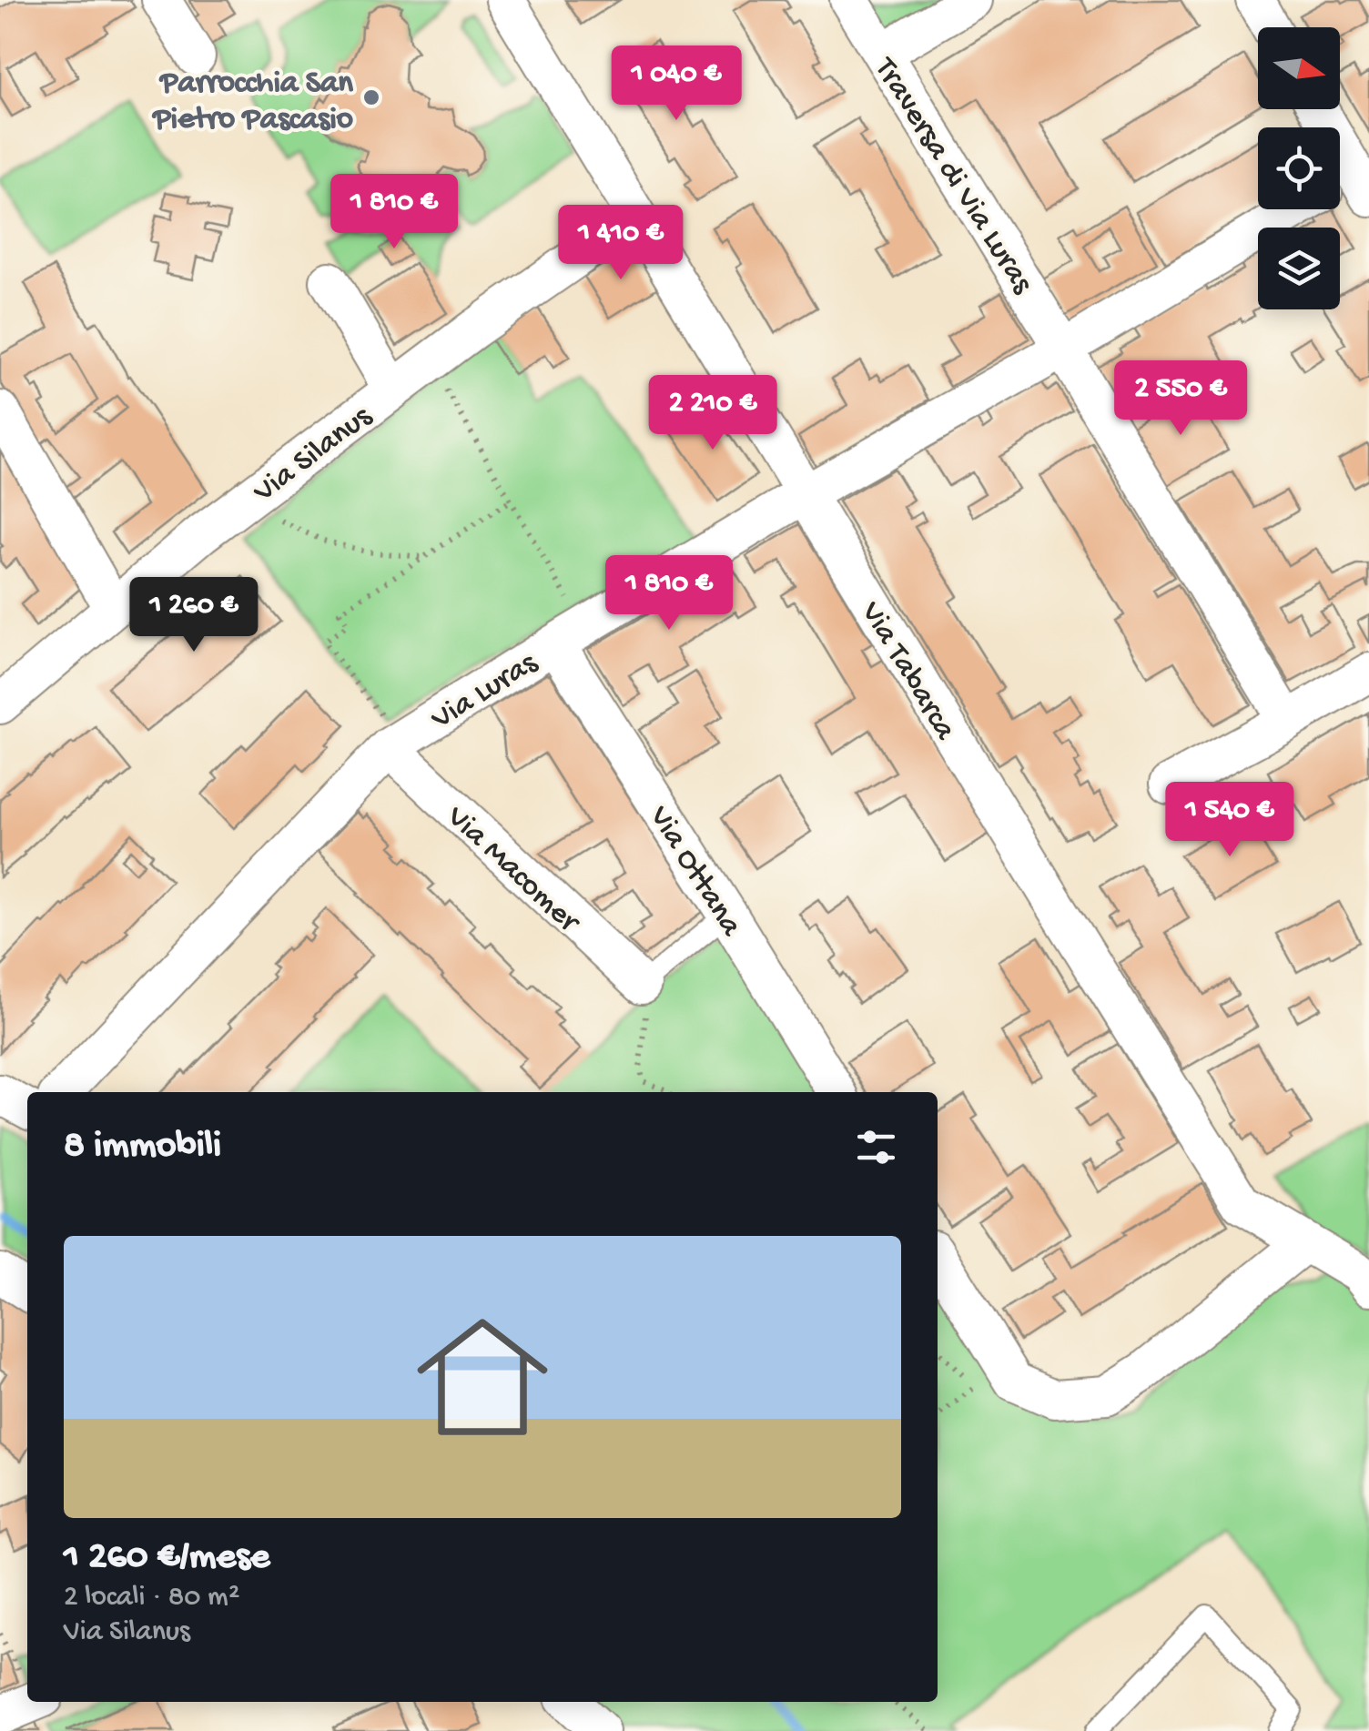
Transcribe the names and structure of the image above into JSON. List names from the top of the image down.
{
  "streets": {
    "street": [
      "Traversa di Via Luras",
      "Via Silanus",
      "Via Tabarca",
      "Via Luras",
      "Via Macomer",
      "Via Ottana"
    ]
  },
  "crossings": [
    ["Traversa di Via Luras", "Via Luras"],
    ["Via Silanus", "Via Tabarca"],
    ["Via Tabarca", "Via Luras"],
    ["Via Luras", "Via Macomer"],
    ["Via Luras", "Via Ottana"]
  ],
  "places": ["Parrocchia San Pietro Pascasio"],
  "north": "right",
  "page": {
    "price": [
      "1 040 €",
      "1 810 €",
      "1 410 €",
      "2 550 €",
      "2 210 €",
      "1 810 €",
      "1 260 €",
      "1 540 €"
    ],
    "heading": "8 immobili",
    "list": [
      {
        "name": "1 260 €/mese",
        "note": "2 locali · 80 m² · Via Silanus"
      }
    ]
  }
}
